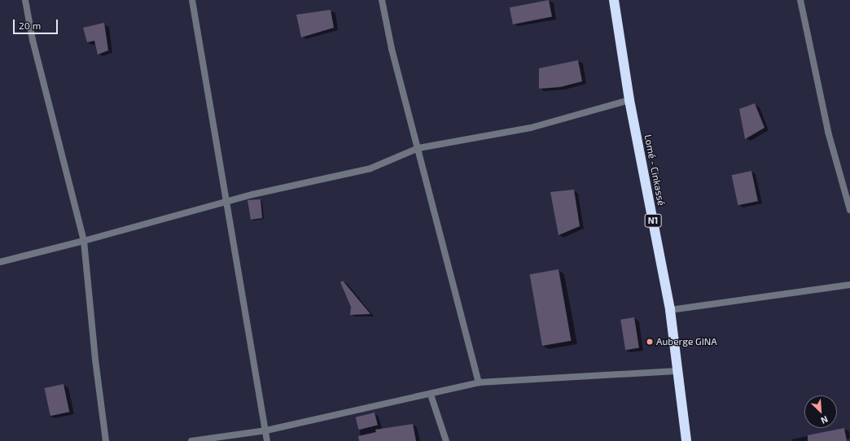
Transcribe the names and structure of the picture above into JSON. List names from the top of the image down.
{
  "streets": {
    "highway": ["Lomé - Cinkassé", "N1"]
  },
  "places": ["Auberge GINA"],
  "scale_bar": "20 m",
  "north": "bottom right"
}
